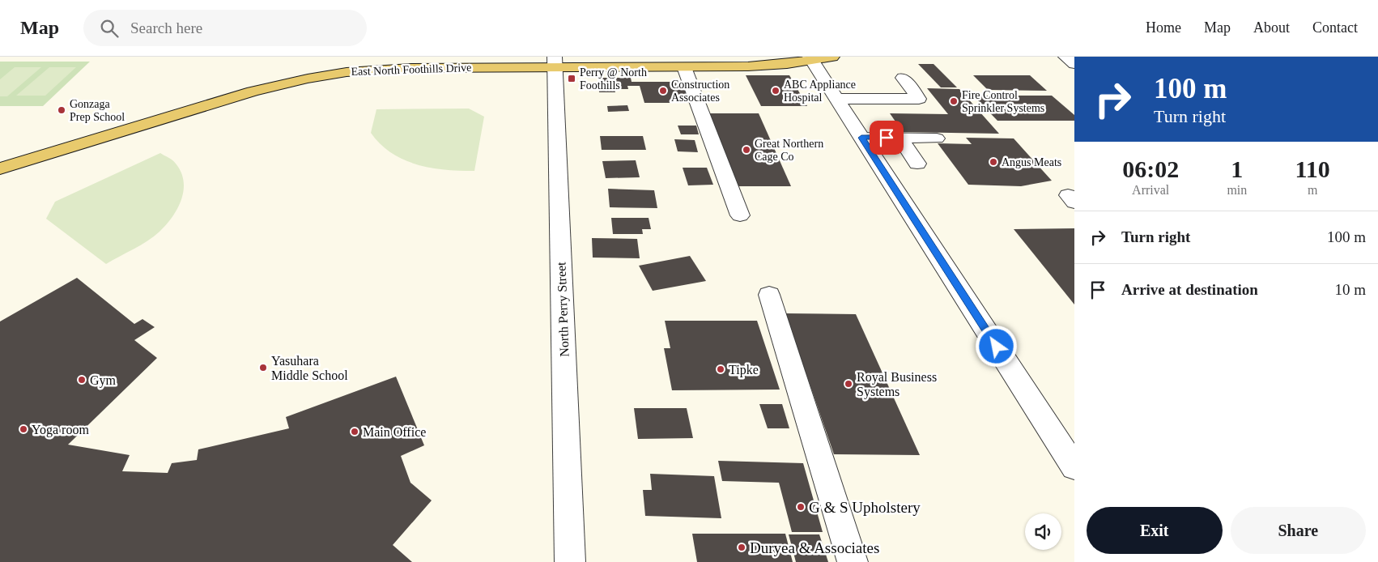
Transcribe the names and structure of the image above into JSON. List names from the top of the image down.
{
  "streets": {
    "main road": ["East North Foothills Drive"],
    "street": ["North Perry Street"]
  },
  "crossings": [
    ["East North Foothills Drive", "North Perry Street"]
  ],
  "places": {
    "transit": ["Perry @ North Foothills"],
    "other": [
      "Construction Associates",
      "ABC Appliance Hospital",
      "Fire Control Sprinkler Systems",
      "Gonzaga Prep School",
      "Great Northern Cage Co",
      "Angus Meats",
      "Yasuhara Middle School",
      "Tipke",
      "Gym",
      "Royal Business Systems",
      "Yoga room",
      "Main Office",
      "G & S Upholstery",
      "Duryea & Associates"
    ]
  },
  "page": {
    "header": "Map",
    "search": "Search here",
    "nav": [
      "Home",
      "Map",
      "About",
      "Contact"
    ],
    "turn": ["100 m", "Turn right"],
    "eta": [
      "06:02",
      "Arrival",
      "1",
      "min",
      "110",
      "m"
    ],
    "list": [
      {
        "name": "Turn right",
        "value": "100 m"
      },
      {
        "name": "Arrive at destination",
        "value": "10 m"
      }
    ],
    "buttons": ["Exit", "Share"]
  }
}
